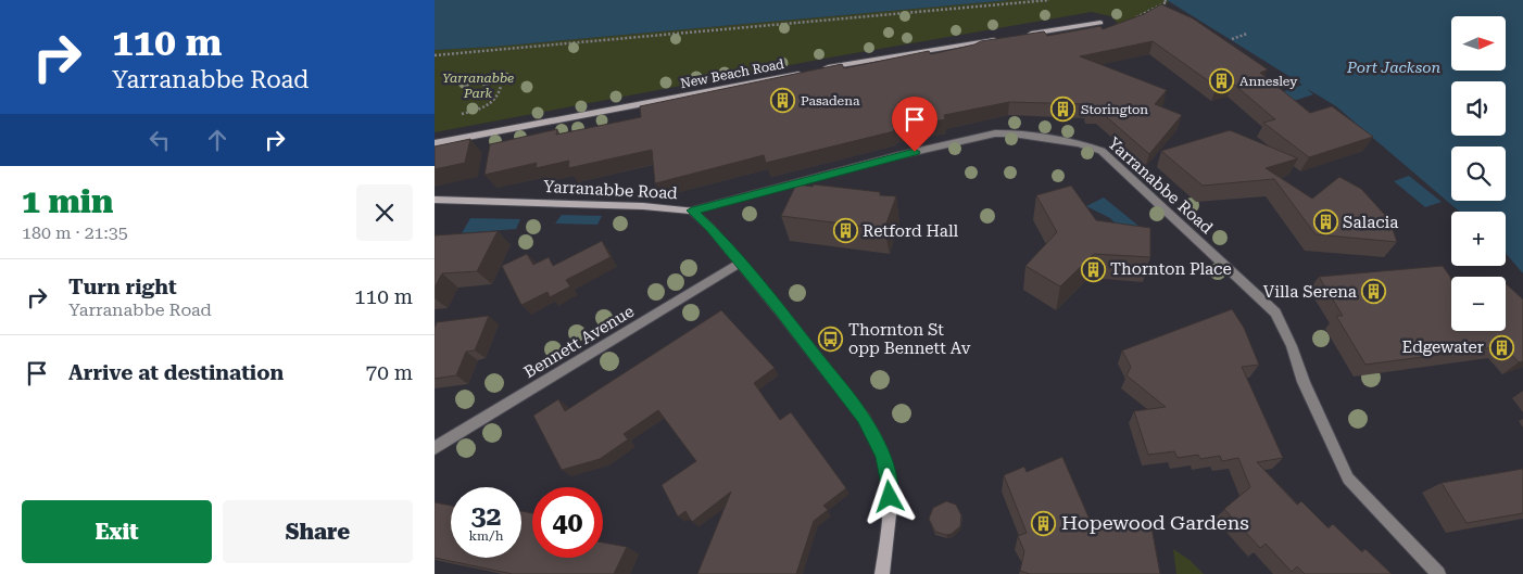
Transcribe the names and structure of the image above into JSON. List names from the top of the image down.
{
  "streets": {
    "street": ["New Beach Road", "Yarranabbe Road", "Bennett Avenue"]
  },
  "water": ["Port Jackson"],
  "parks": ["Yarranabbe Park"],
  "places": {
    "building": [
      "Annesley",
      "Pasadena",
      "Storington",
      "Salacia",
      "Retford Hall",
      "Thornton Place",
      "Villa Serena",
      "Edgewater",
      "Hopewood Gardens"
    ],
    "bus stop": ["Thornton St opp Bennett Av"]
  },
  "north": "right",
  "page": {
    "turn": ["110 m", "Yarranabbe Road"],
    "map_buttons": ["+", "−"],
    "heading": ["1 min", "180 m · 21:35"],
    "list": [
      {
        "name": "Turn right",
        "note": "Yarranabbe Road",
        "value": "110 m"
      },
      {
        "name": "Arrive at destination",
        "value": "70 m"
      }
    ],
    "speed": "32 km/h",
    "limit": "40",
    "buttons": ["Exit", "Share"]
  }
}
